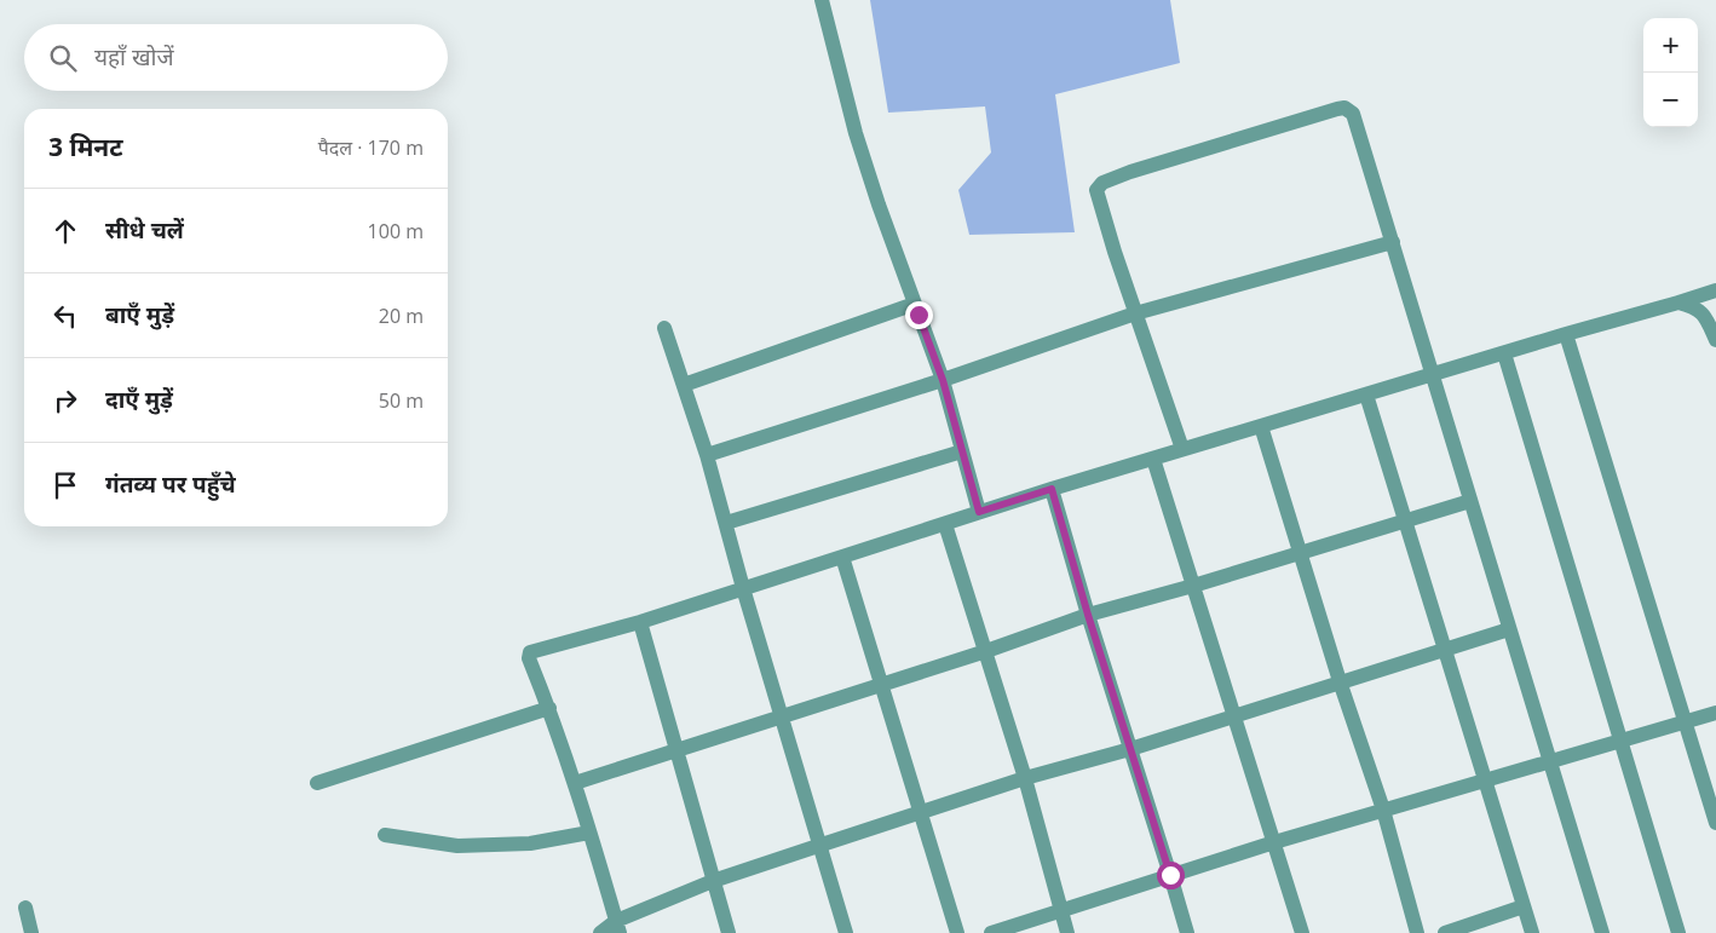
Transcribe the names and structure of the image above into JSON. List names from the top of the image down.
{
  "page": {
    "map_buttons": ["+", "−"],
    "search": "यहाँ खोजें",
    "heading": ["3 मिनट", "पैदल · 170 m"],
    "list": [
      ["सीधे चलें", "100 m"],
      ["बाएँ मुड़ें", "20 m"],
      ["दाएँ मुड़ें", "50 m"],
      "गंतव्य पर पहुँचे"
    ]
  }
}
